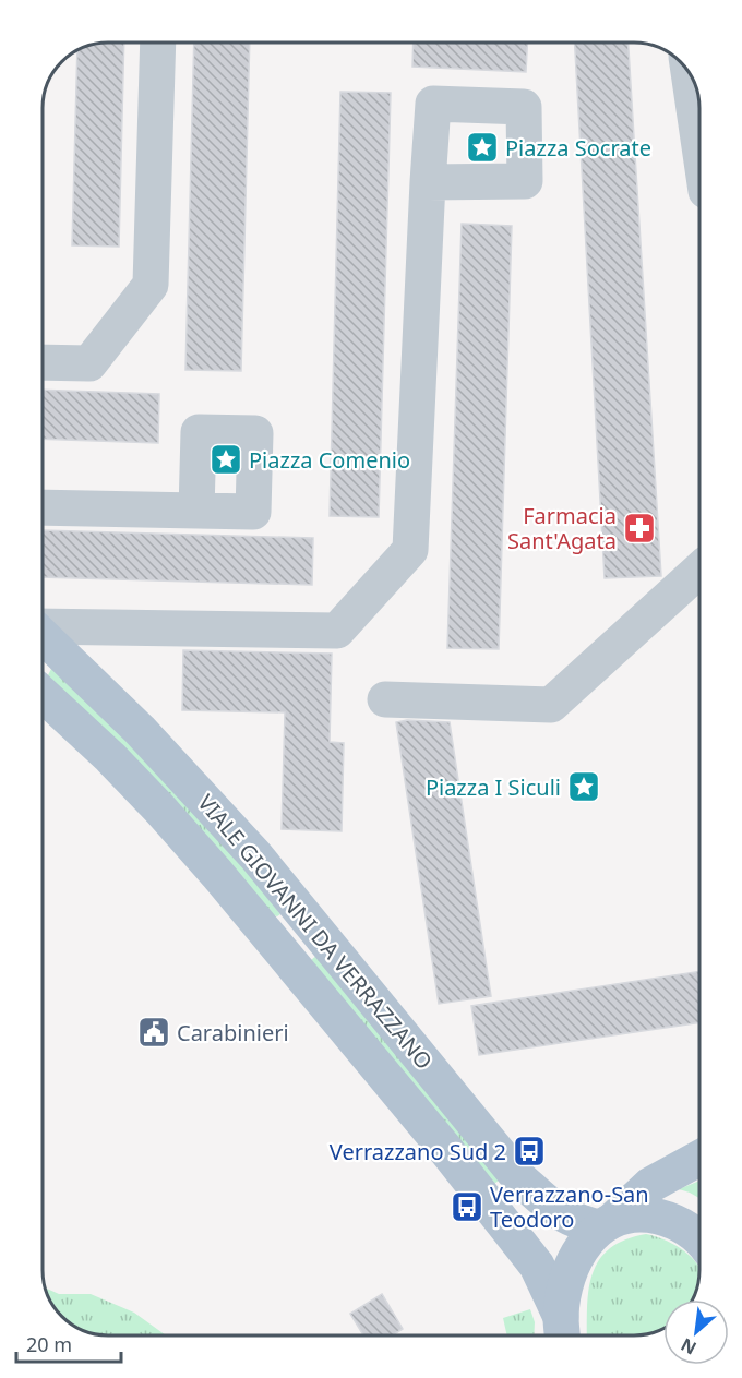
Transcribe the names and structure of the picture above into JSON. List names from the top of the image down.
{
  "streets": {
    "main road": ["VIALE GIOVANNI DA VERRAZZANO"]
  },
  "places": {
    "place": ["Piazza Socrate", "Piazza Comenio", "Piazza I Siculi"],
    "pharmacy": ["Farmacia Sant'Agata"],
    "public building": ["Carabinieri"],
    "bus stop": ["Verrazzano Sud 2", "Verrazzano-San Teodoro"]
  },
  "scale_bar": "20 m",
  "north": "bottom left"
}
